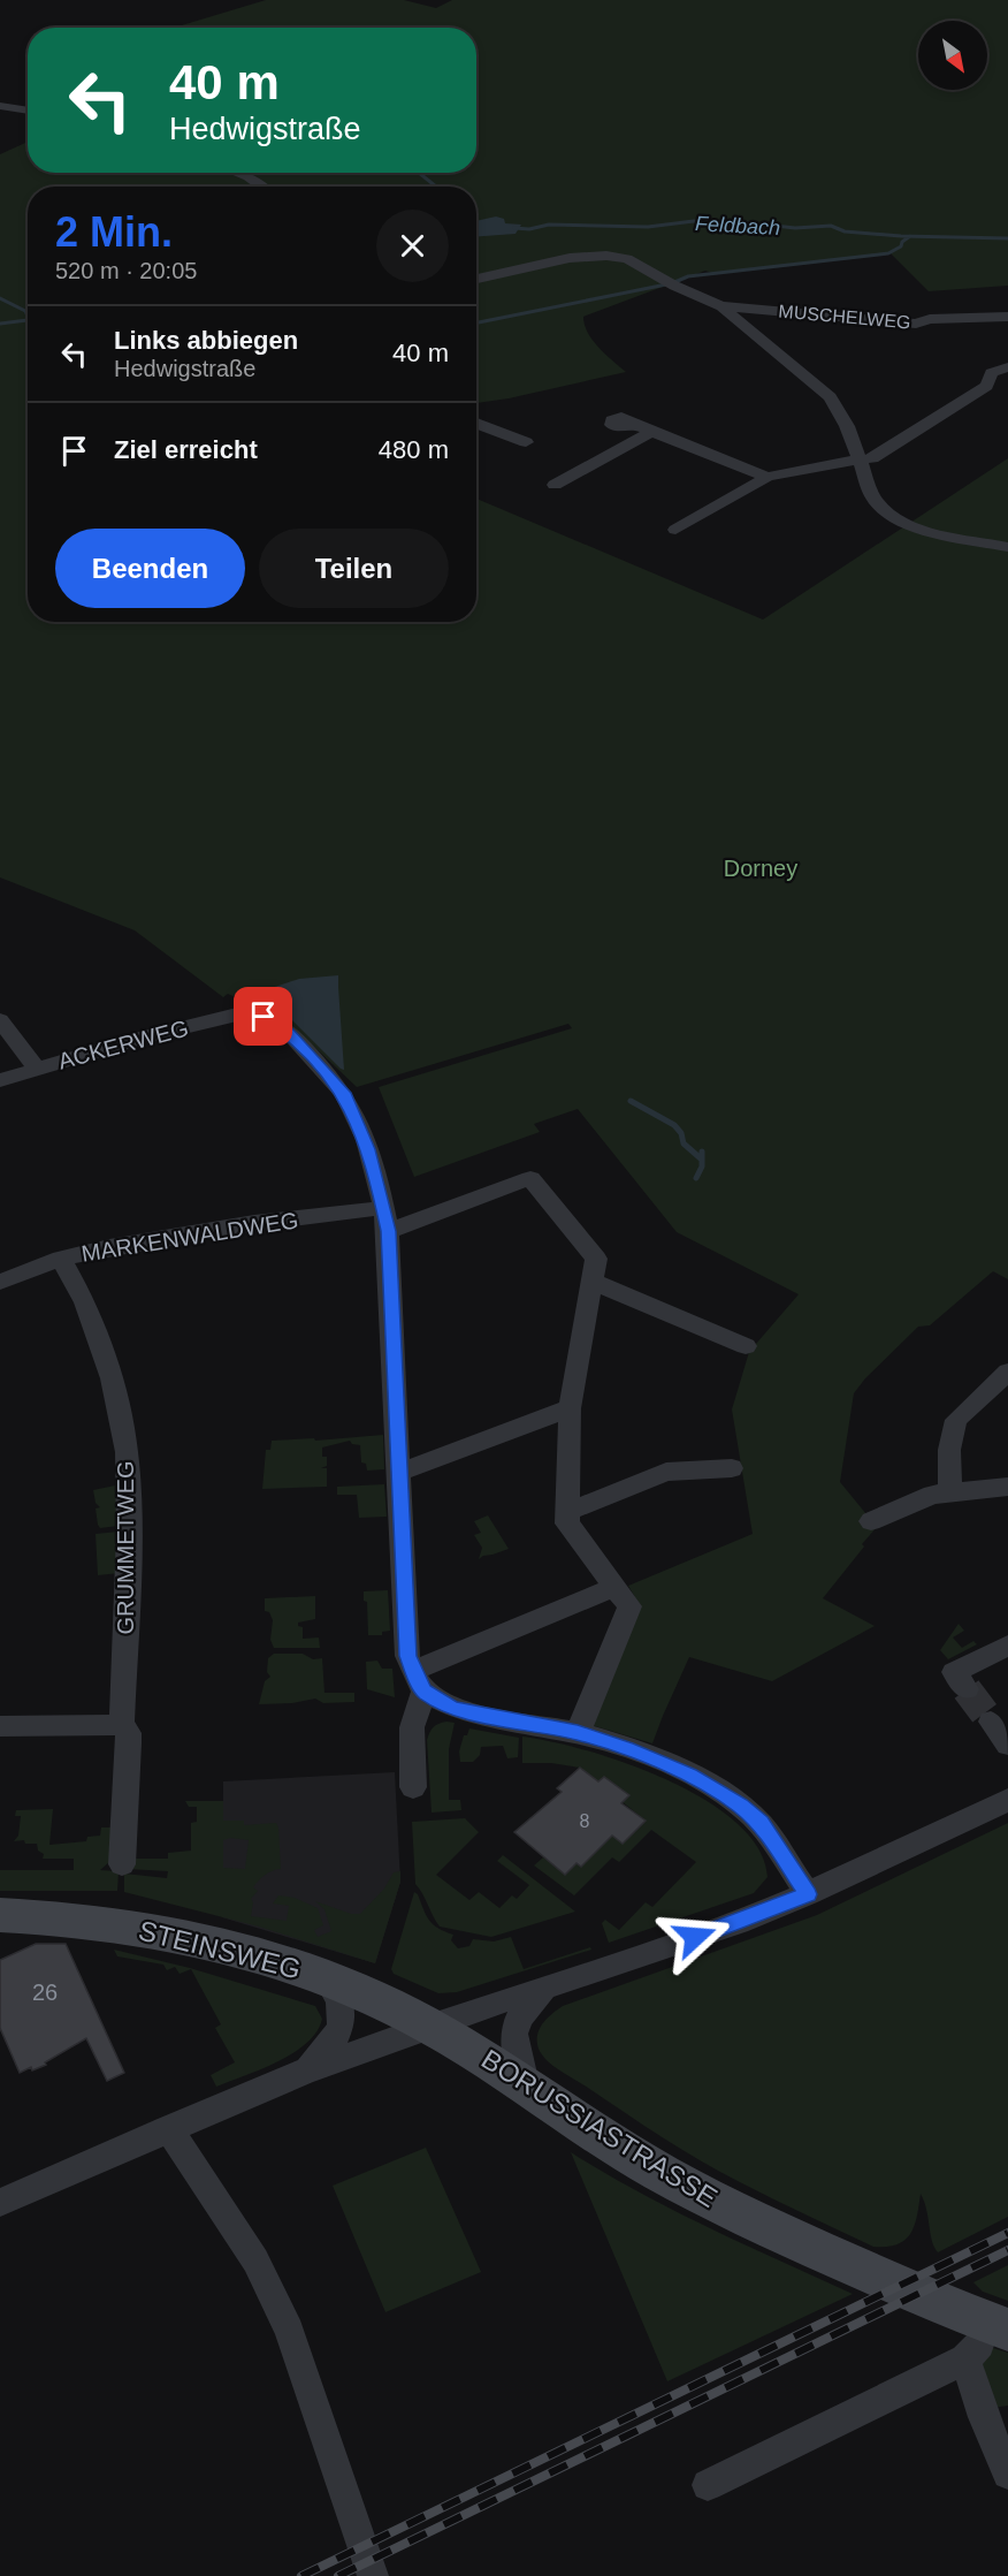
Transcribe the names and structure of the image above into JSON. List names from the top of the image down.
{
  "streets": {
    "main road": ["STEINSWEG", "BORUSSIASTRASSE"],
    "street": [
      "MUSCHELWEG",
      "ACKERWEG",
      "MARKENWALDWEG",
      "GRUMMETWEG"
    ]
  },
  "crossings": [
    ["ACKERWEG", "MARKENWALDWEG"],
    ["MARKENWALDWEG", "GRUMMETWEG"],
    ["STEINSWEG", "BORUSSIASTRASSE"]
  ],
  "water": ["Feldbach"],
  "parks": ["Dorney"],
  "house_numbers": ["8", "26"],
  "north": "bottom right",
  "page": {
    "turn": ["40 m", "Hedwigstraße"],
    "heading": ["2 Min.", "520 m · 20:05"],
    "list": [
      {
        "name": "Links abbiegen",
        "note": "Hedwigstraße",
        "value": "40 m"
      },
      {
        "name": "Ziel erreicht",
        "value": "480 m"
      }
    ],
    "buttons": ["Beenden", "Teilen"]
  }
}
